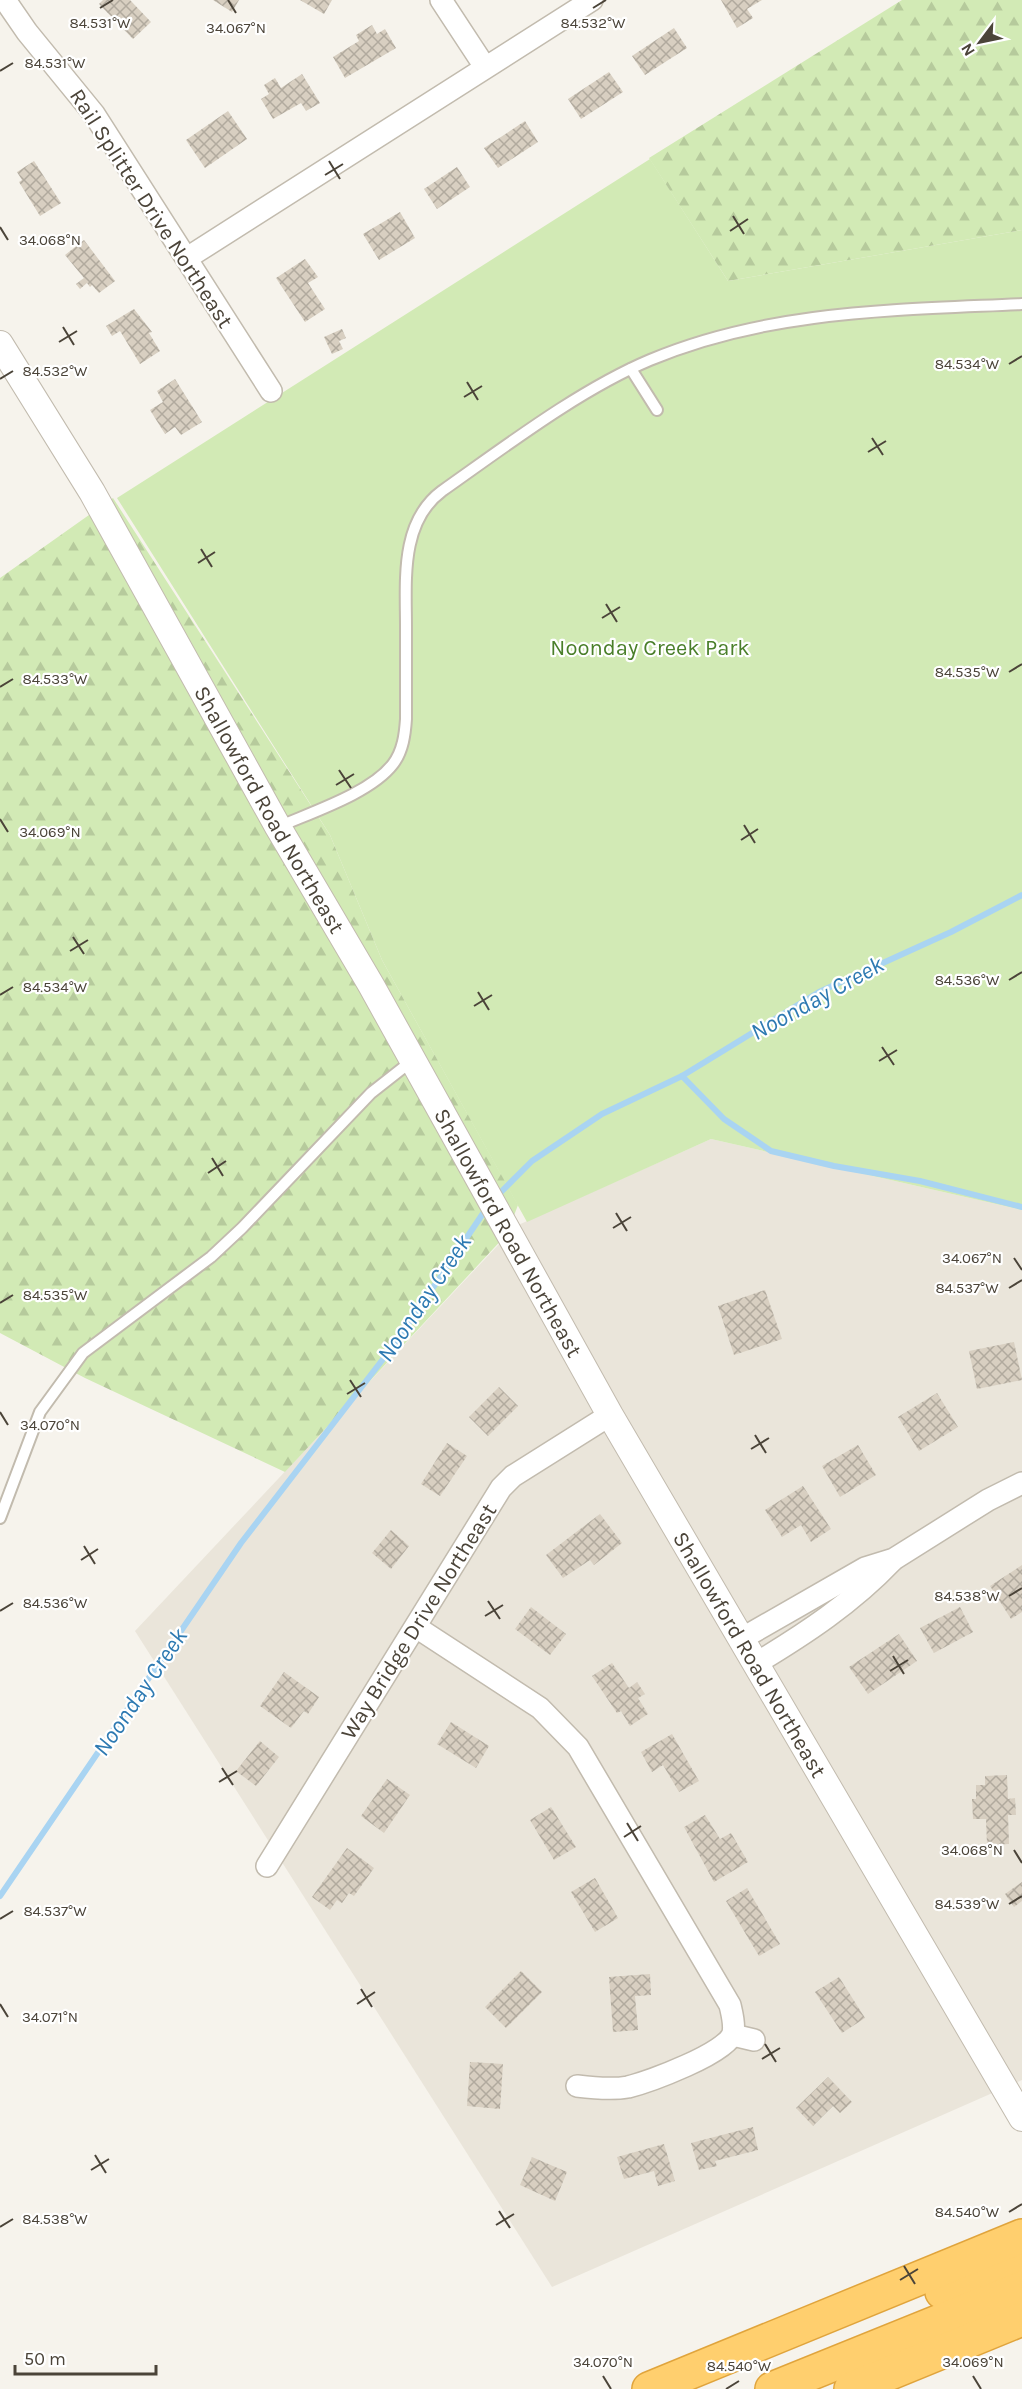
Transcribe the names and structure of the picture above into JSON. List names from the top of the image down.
{
  "streets": {
    "street": ["Rail Splitter Drive Northeast", "Shallowford Road Northeast", "Way Bridge Drive Northeast"]
  },
  "crossings": [
    ["Shallowford Road Northeast", "Way Bridge Drive Northeast"]
  ],
  "water": ["Noonday Creek"],
  "parks": ["Noonday Creek Park"],
  "scale_bar": "50 m",
  "north": "bottom left",
  "coordinates": [
    "84.531°W",
    "84.532°W",
    "34.067°N",
    "34.068°N",
    "84.534°W",
    "84.535°W",
    "84.533°W",
    "34.069°N",
    "84.536°W",
    "84.537°W",
    "34.070°N",
    "84.538°W",
    "84.539°W",
    "34.071°N",
    "84.540°W"
  ]
}
